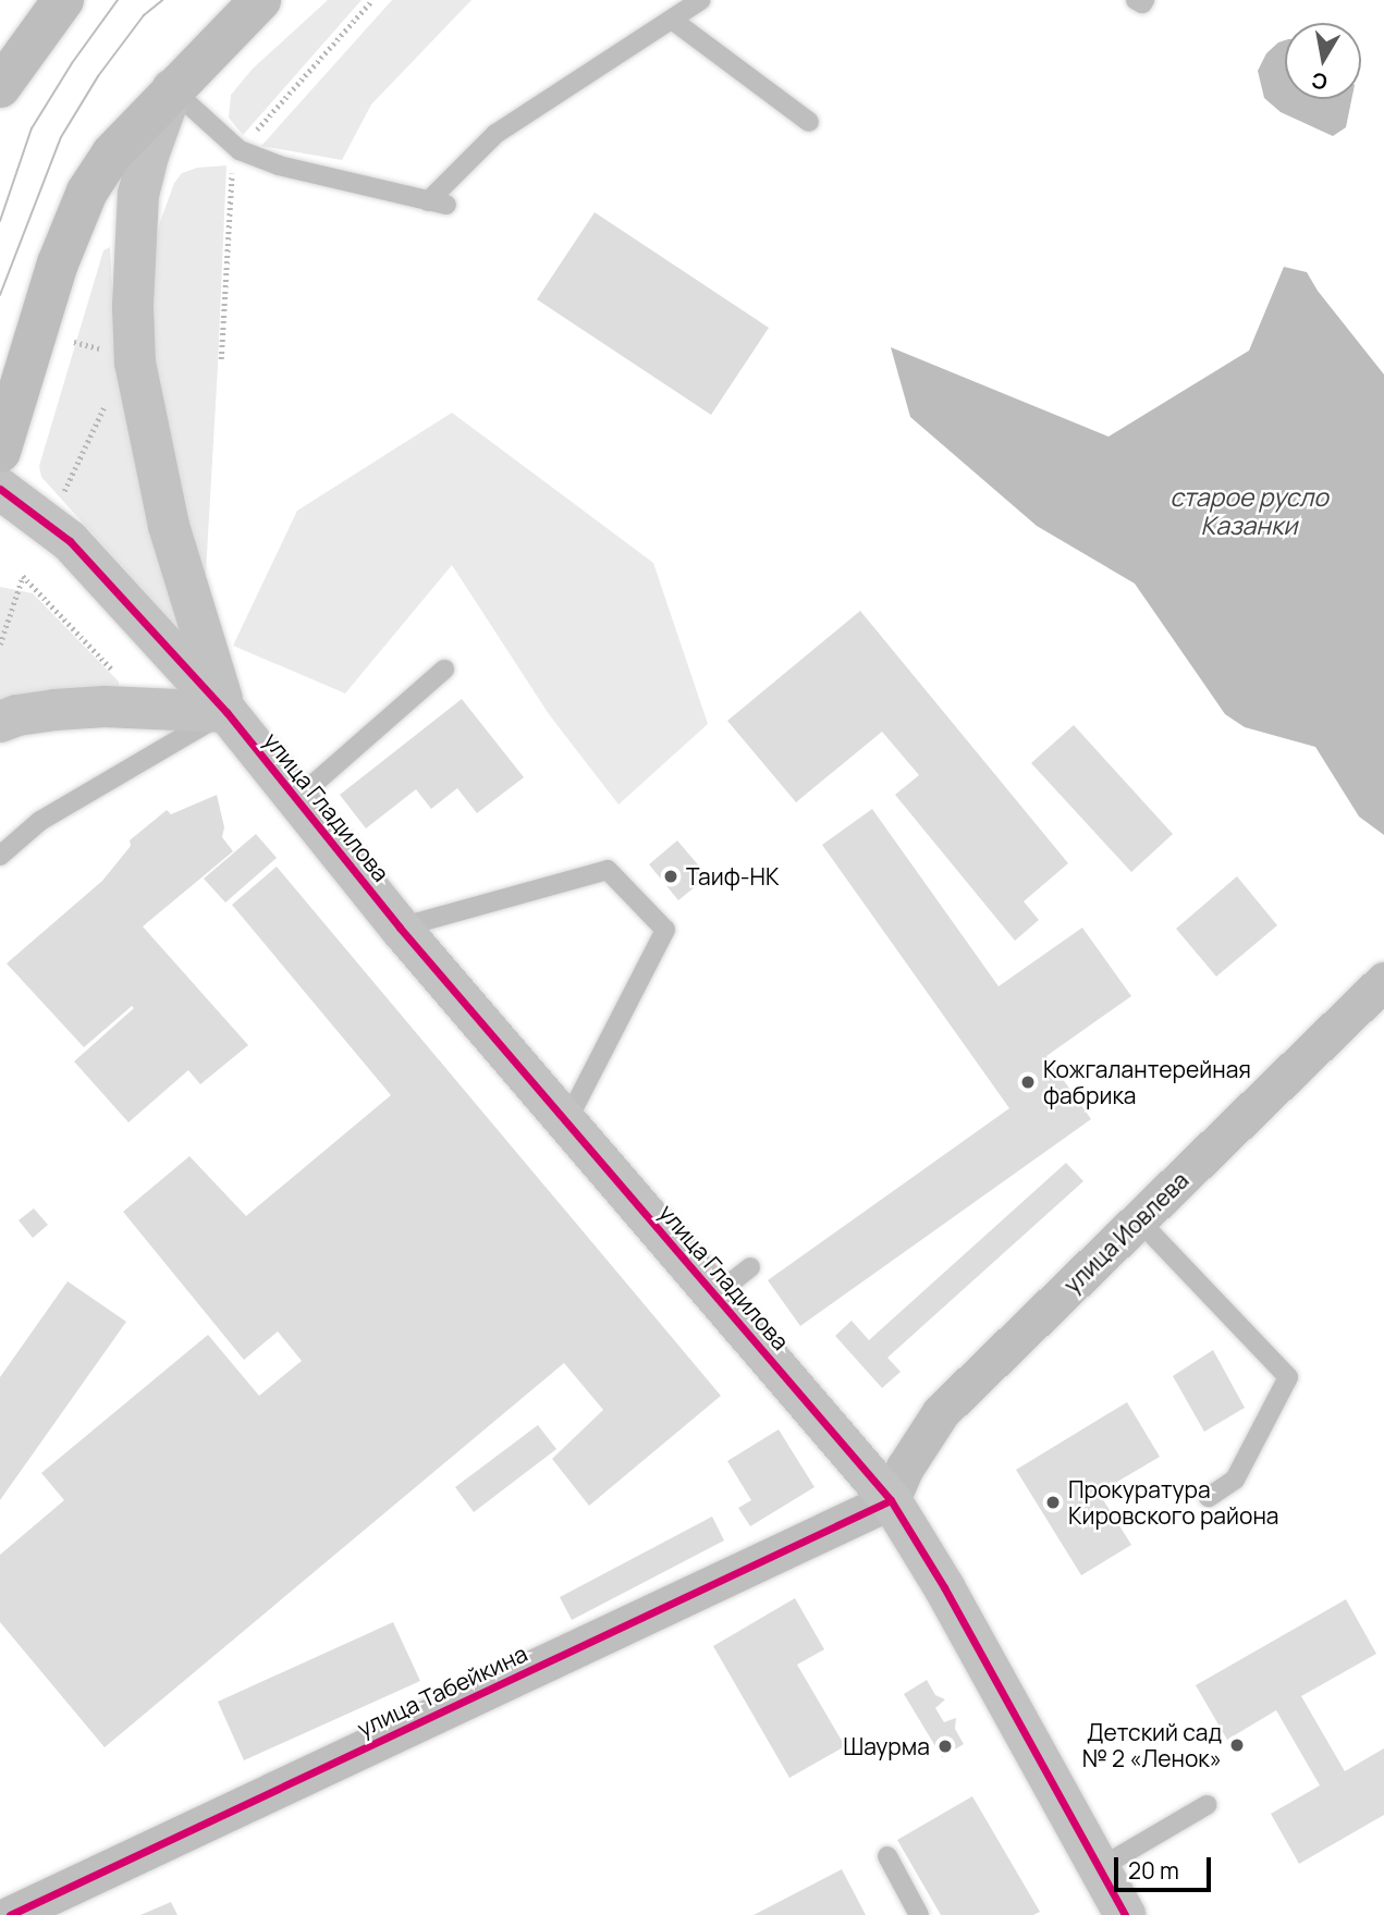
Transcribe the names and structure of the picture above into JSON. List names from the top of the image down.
{
  "streets": {
    "street": ["улица Гладилова", "улица Иовлева", "улица Табейкина"]
  },
  "crossings": [
    ["улица Гладилова", "улица Иовлева"],
    ["улица Гладилова", "улица Табейкина"],
    ["улица Иовлева", "улица Табейкина"]
  ],
  "water": ["старое русло Казанки"],
  "places": [
    "Таиф-НК",
    "Кожгалантерейная фабрика",
    "Прокуратура Кировского района",
    "Детский сад № 2 «Ленок»",
    "Шаурма"
  ],
  "scale_bar": "20 m",
  "north": "bottom"
}
